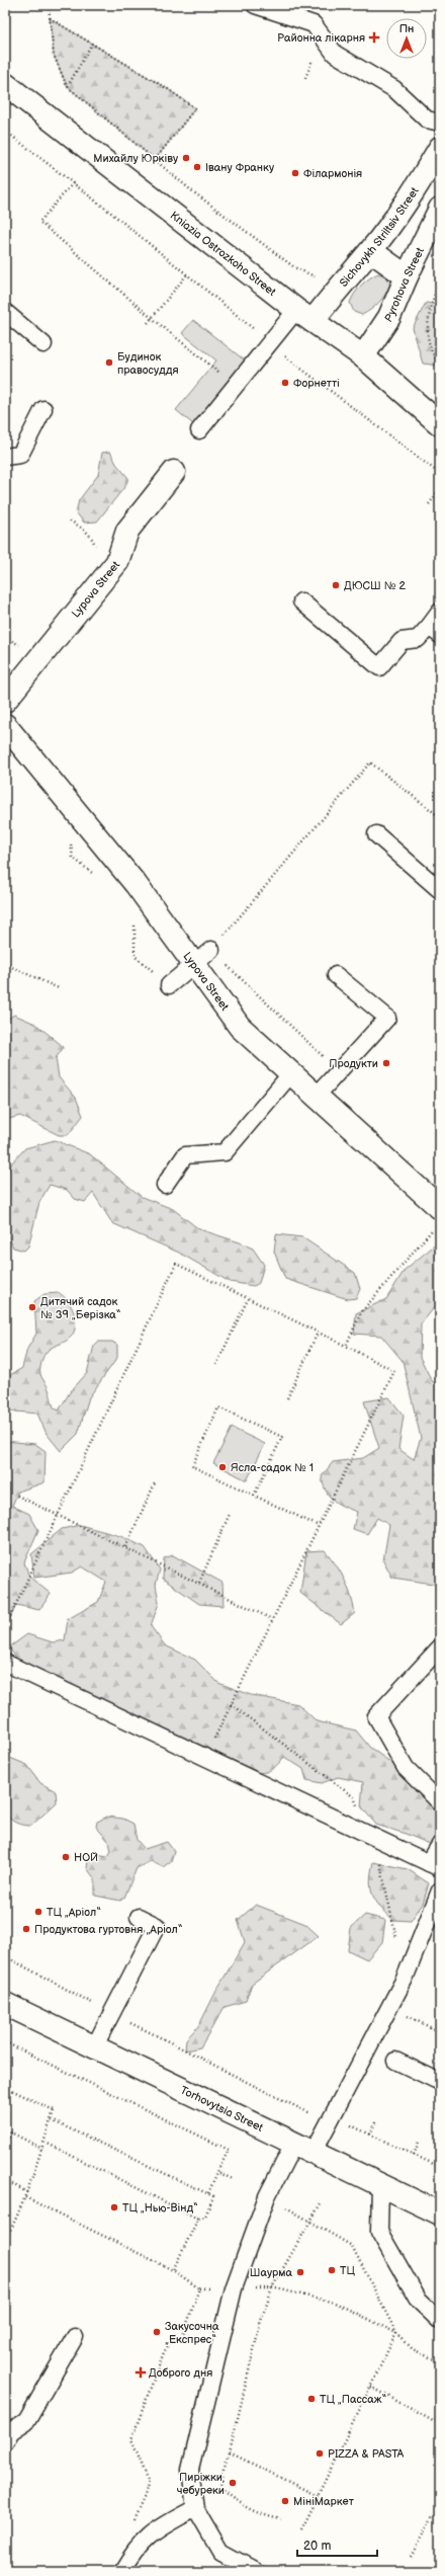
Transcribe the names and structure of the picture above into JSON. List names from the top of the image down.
{
  "streets": {
    "street": [
      "Sichovykh Striltsiv Street",
      "Kniazia Ostrozkoho Street",
      "Pyrohova Street",
      "Lypova Street",
      "Torhovytsia Street"
    ]
  },
  "crossings": [
    ["Sichovykh Striltsiv Street", "Kniazia Ostrozkoho Street"],
    ["Kniazia Ostrozkoho Street", "Pyrohova Street"]
  ],
  "places": {
    "health": ["Районна лікарня", "Доброго дня"],
    "other": [
      "Михайлу Юрківу",
      "Івану Франку",
      "Філармонія",
      "Будинок правосуддя",
      "Форнетті",
      "ДЮСШ № 2",
      "Продукти",
      "Дитячий садок № 39 „Берізка“",
      "Ясла-садок № 1",
      "НОЙ",
      "ТЦ „Аріол“",
      "Продуктова гуртовня „Аріол“",
      "ТЦ „Нью-Вінд“",
      "ТЦ",
      "Шаурма",
      "Закусочна „Експрес“",
      "ТЦ „Пассаж“",
      "PIZZA & PASTA",
      "Пиріжки, чебуреки",
      "МініМаркет"
    ]
  },
  "scale_bar": "20 m",
  "north": "top"
}
